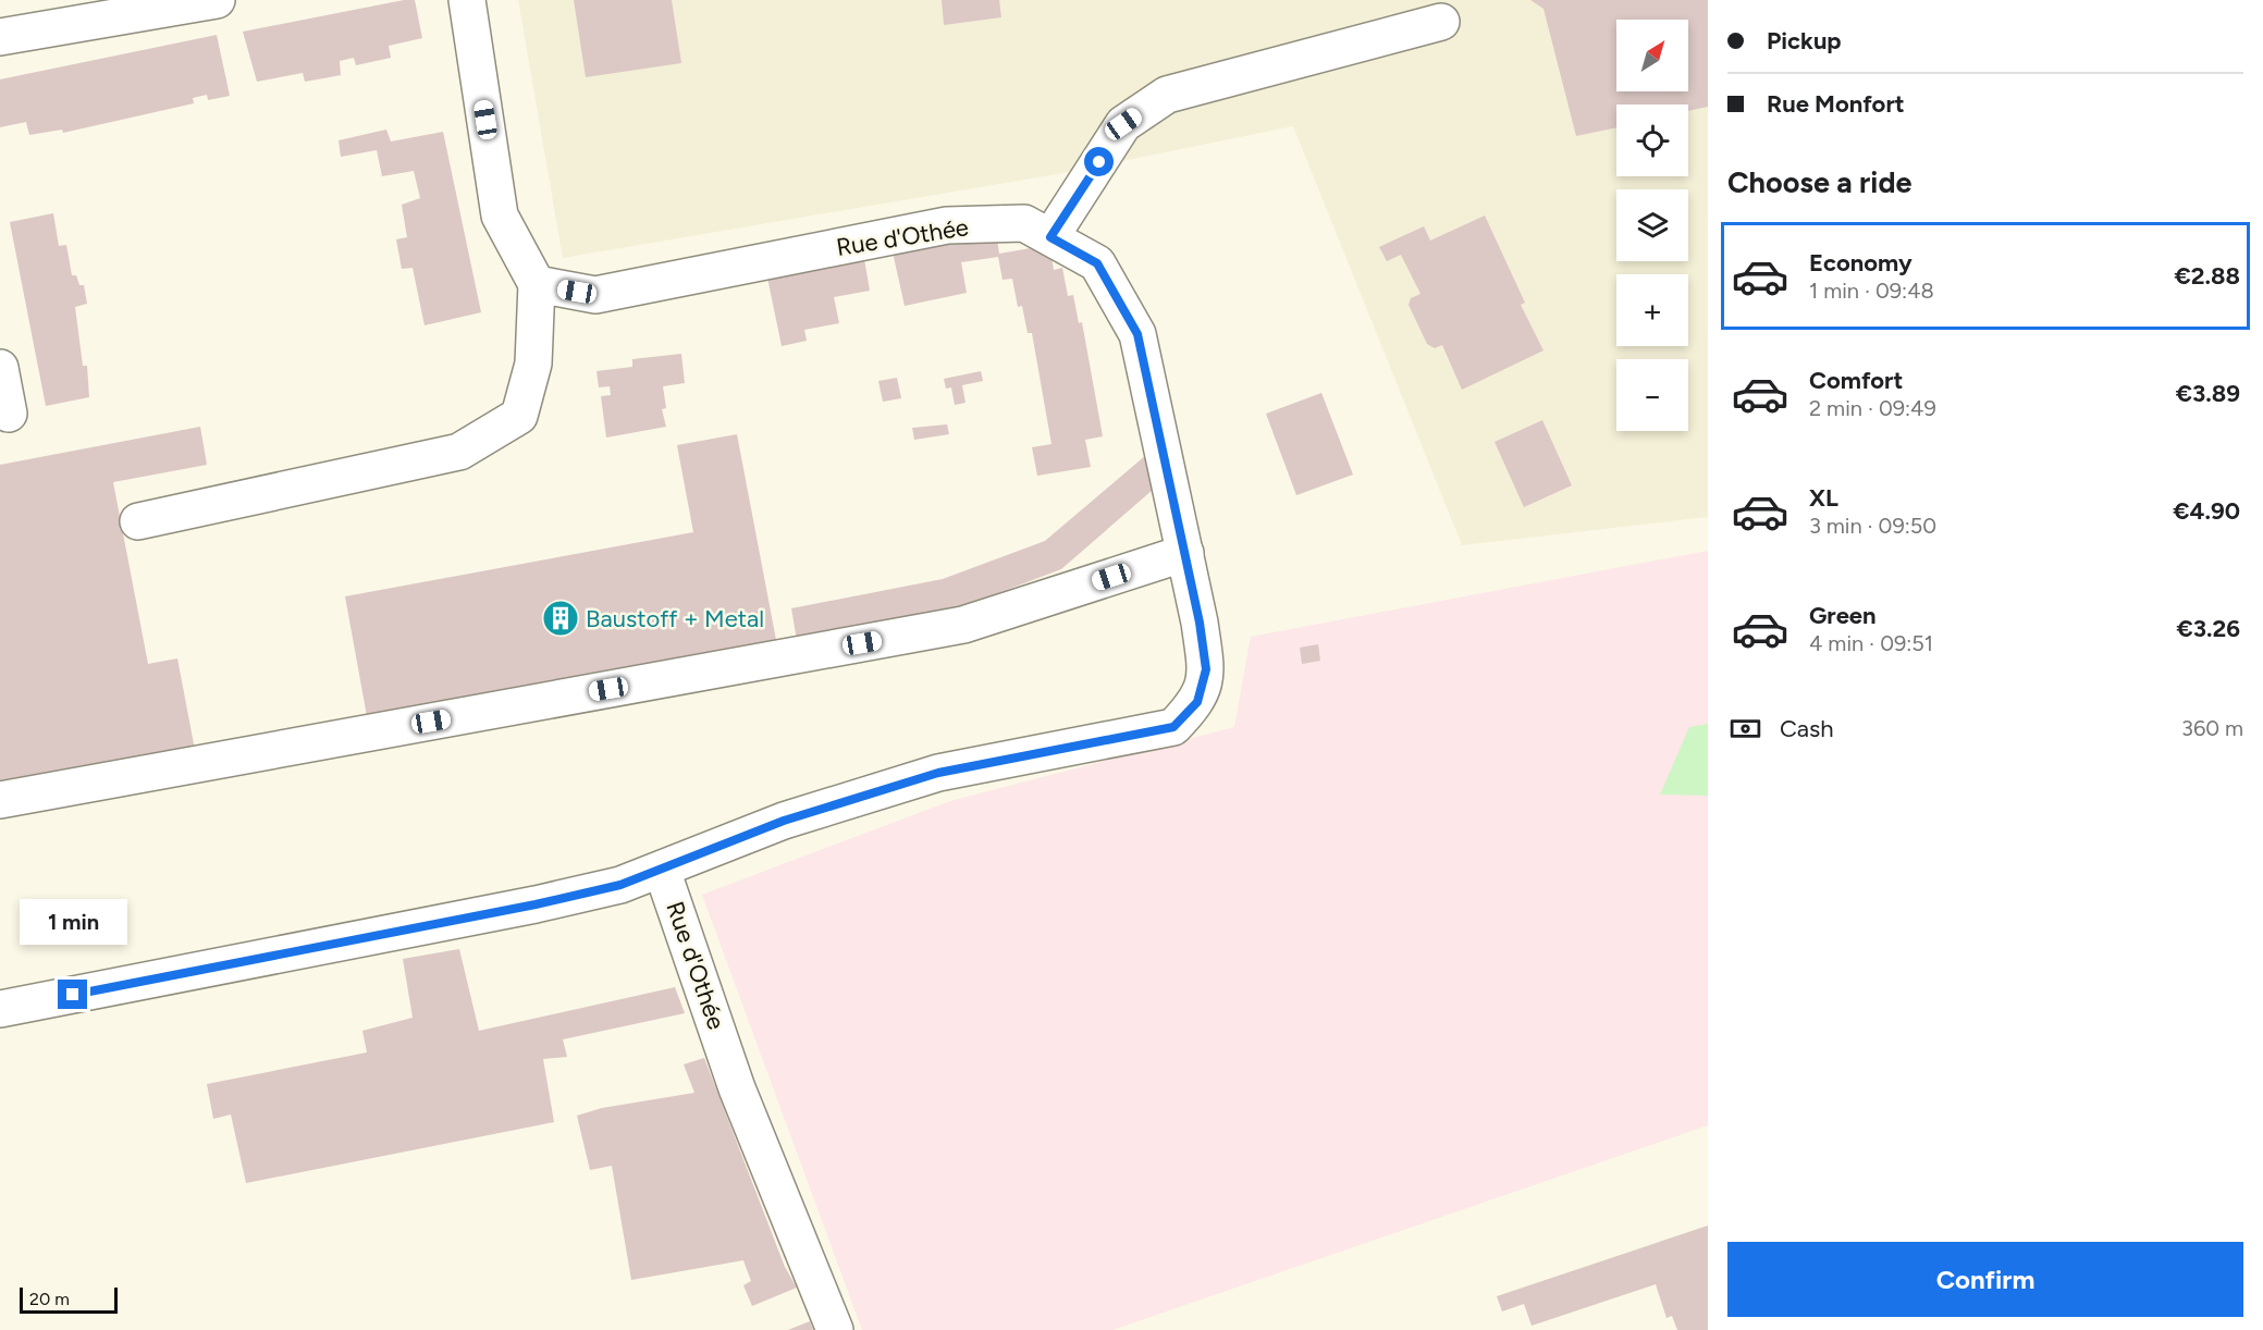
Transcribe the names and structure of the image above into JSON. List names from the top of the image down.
{
  "streets": {
    "street": ["Rue d'Othée"]
  },
  "places": {
    "building": ["Baustoff + Metal"]
  },
  "scale_bar": "20 m",
  "north": "top right",
  "page": {
    "banner": ["Pickup", "Rue Monfort"],
    "map_buttons": ["+", "−"],
    "heading": "Choose a ride",
    "list": [
      {
        "name": "Economy",
        "note": "1 min · 09:48",
        "value": "€2.88"
      },
      {
        "name": "Comfort",
        "note": "2 min · 09:49",
        "value": "€3.89"
      },
      {
        "name": "XL",
        "note": "3 min · 09:50",
        "value": "€4.90"
      },
      {
        "name": "Green",
        "note": "4 min · 09:51",
        "value": "€3.26"
      }
    ],
    "pay": ["Cash", "360 m"],
    "bubble": "1 min",
    "buttons": "Confirm",
    "scale": "20 m"
  }
}
